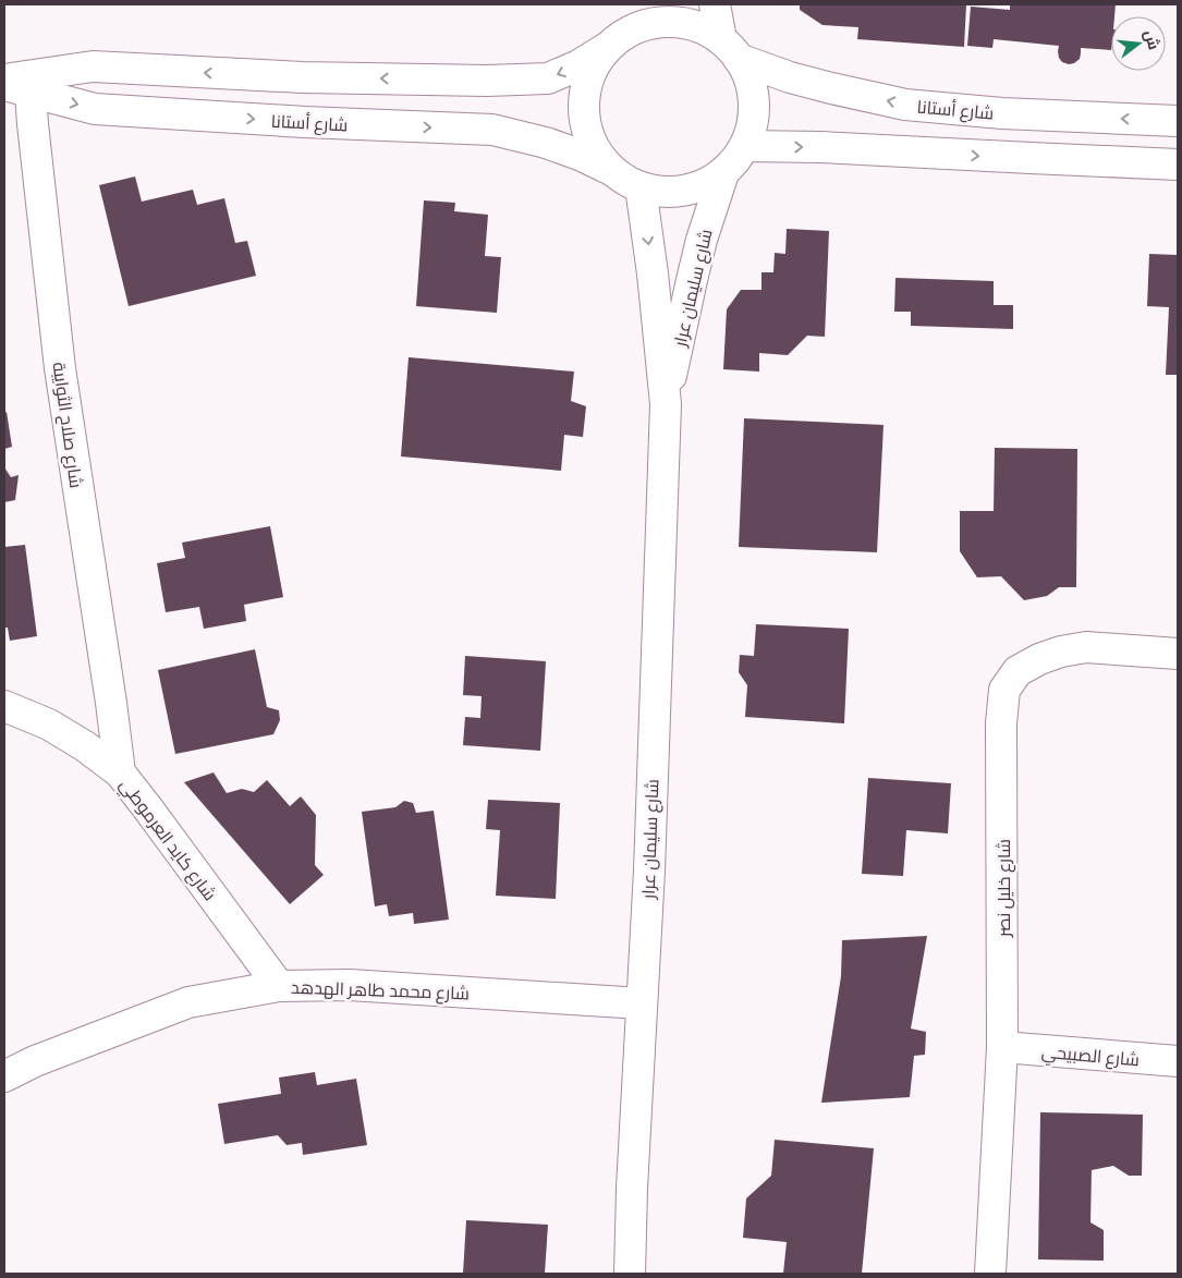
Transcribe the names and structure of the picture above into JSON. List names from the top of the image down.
{
  "streets": {
    "street": [
      "شارع أستانا",
      "شارع سليمان عرار",
      "شارع صلاح الثوايبة",
      "شارع كايد العرموطي",
      "شارع خليل نصر",
      "شارع محمد طاهر الهدهد",
      "شارع الصبيحي"
    ]
  },
  "crossings": [
    ["شارع أستانا", "شارع سليمان عرار"],
    ["شارع أستانا", "شارع صلاح الثوايبة"],
    ["شارع سليمان عرار", "شارع محمد طاهر الهدهد"],
    ["شارع صلاح الثوايبة", "شارع كايد العرموطي"],
    ["شارع كايد العرموطي", "شارع محمد طاهر الهدهد"],
    ["شارع خليل نصر", "شارع الصبيحي"]
  ],
  "north": "right"
}
